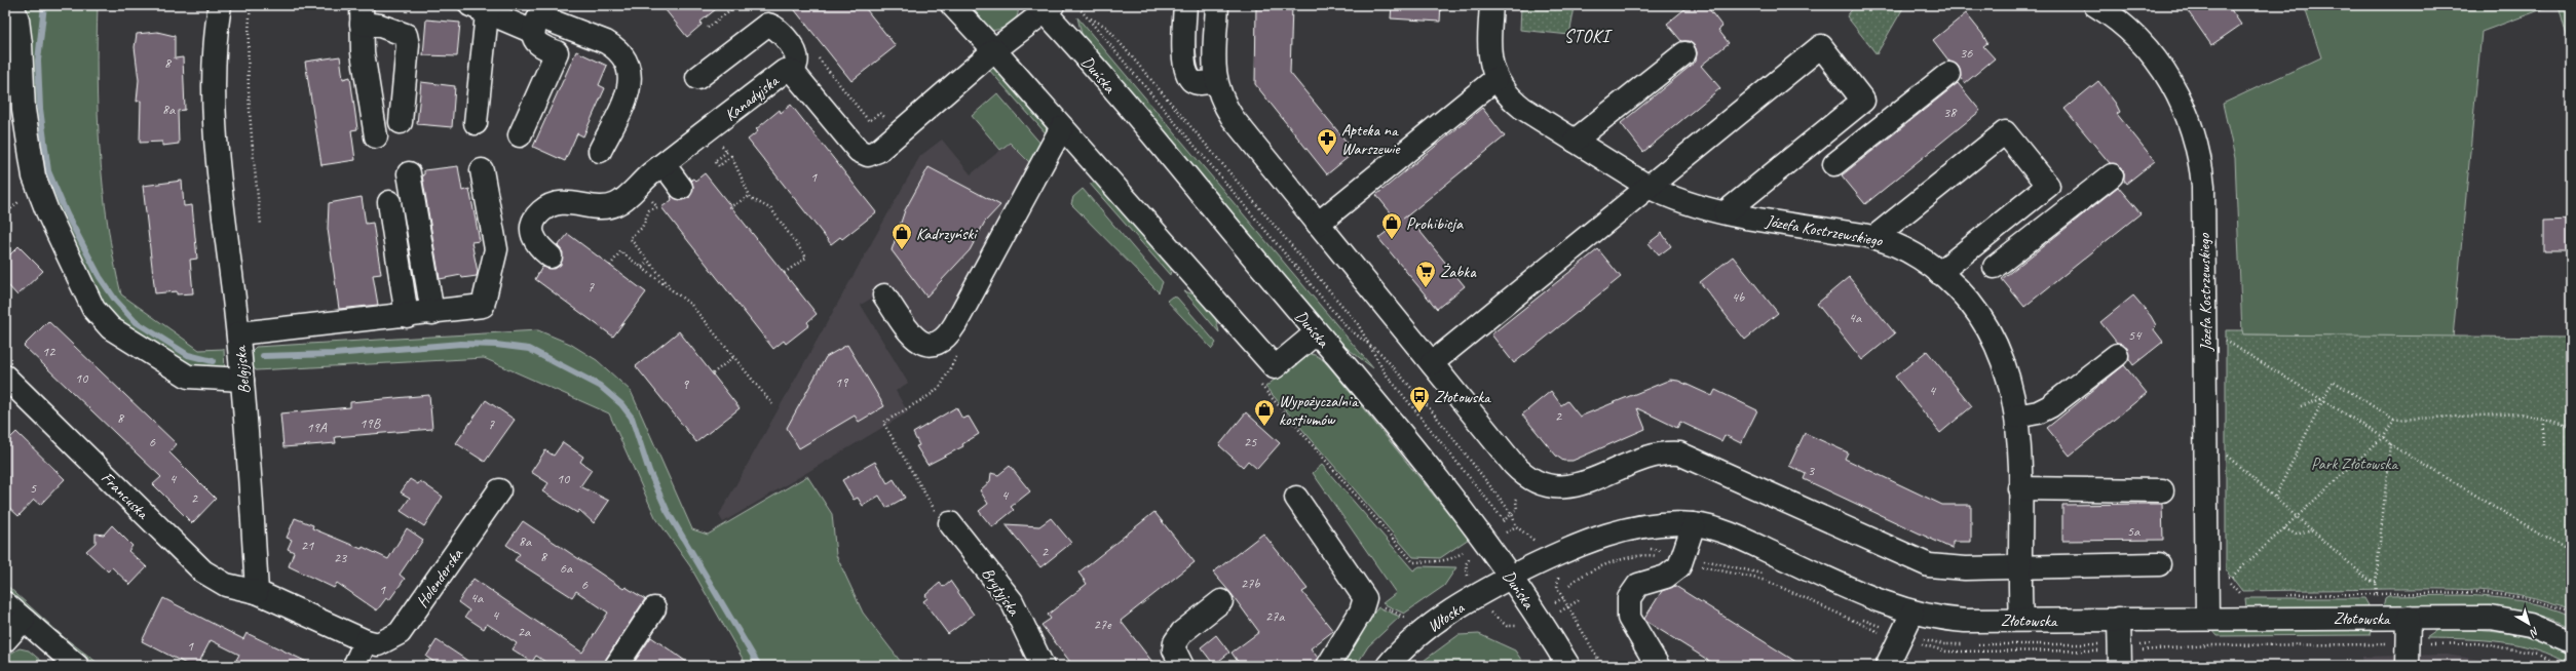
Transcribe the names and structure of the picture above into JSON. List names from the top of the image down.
{
  "streets": {
    "street": [
      "Duńska",
      "Kanadyjska",
      "Józefa Kostrzewskiego",
      "Belgijska",
      "Francuska",
      "Holenderska",
      "Brytyjska",
      "Włoska",
      "Złotowska"
    ]
  },
  "crossings": [
    ["Duńska", "Kanadyjska"],
    ["Duńska", "Włoska"],
    ["Duńska", "Złotowska"],
    ["Józefa Kostrzewskiego", "Złotowska"],
    ["Belgijska", "Francuska"],
    ["Włoska", "Złotowska"]
  ],
  "districts": ["STOKI"],
  "parks": ["Park Złotowska"],
  "places": {
    "pharmacy": ["Apteka na Warszewie"],
    "shop": ["Prohibicja", "Kadrzyński", "Wypożyczalnia kostiumów"],
    "supermarket": ["Żabka"],
    "bus stop": ["Złotowska"]
  },
  "house_numbers": [
    "36",
    "8",
    "8a",
    "38",
    "1",
    "7",
    "4b",
    "4a",
    "54",
    "12",
    "10",
    "19",
    "9",
    "4",
    "2",
    "8",
    "19B",
    "7",
    "19A",
    "6",
    "25",
    "3",
    "4",
    "10",
    "5",
    "4",
    "2",
    "5a",
    "8a",
    "21",
    "2",
    "8",
    "23",
    "6a",
    "27b",
    "6",
    "1",
    "4a",
    "4",
    "27a",
    "27e",
    "2a",
    "1"
  ],
  "north": "bottom right"
}
